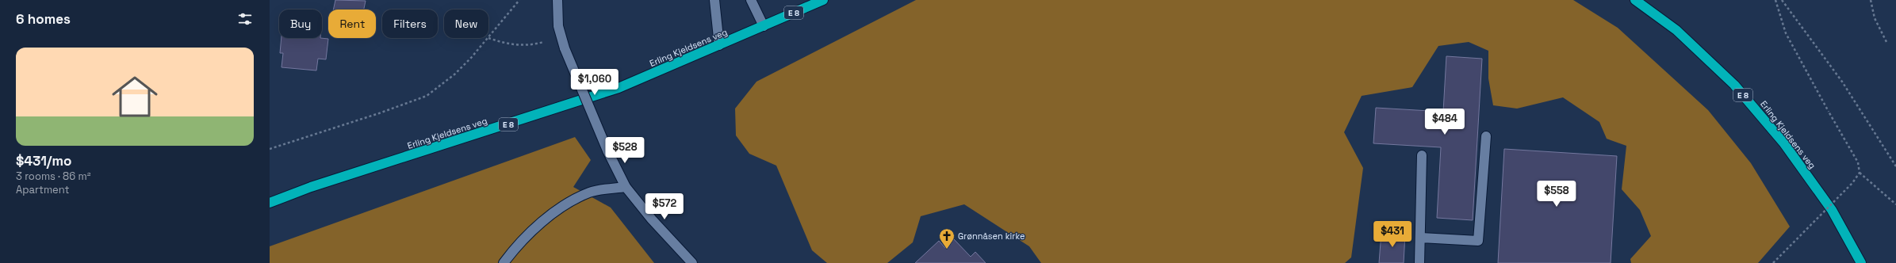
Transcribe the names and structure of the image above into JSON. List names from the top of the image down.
{
  "streets": {
    "highway": ["E 8", "Erling Kjeldsens veg"]
  },
  "places": {
    "church": ["Grønnåsen kirke"]
  },
  "page": {
    "heading": "6 homes",
    "chip": [
      "Buy",
      "Rent",
      "Filters",
      "New"
    ],
    "list": [
      {
        "name": "$431/mo",
        "note": "3 rooms · 86 m² · Apartment"
      }
    ],
    "price": [
      "$1,060",
      "$484",
      "$528",
      "$558",
      "$572",
      "$431"
    ]
  }
}
